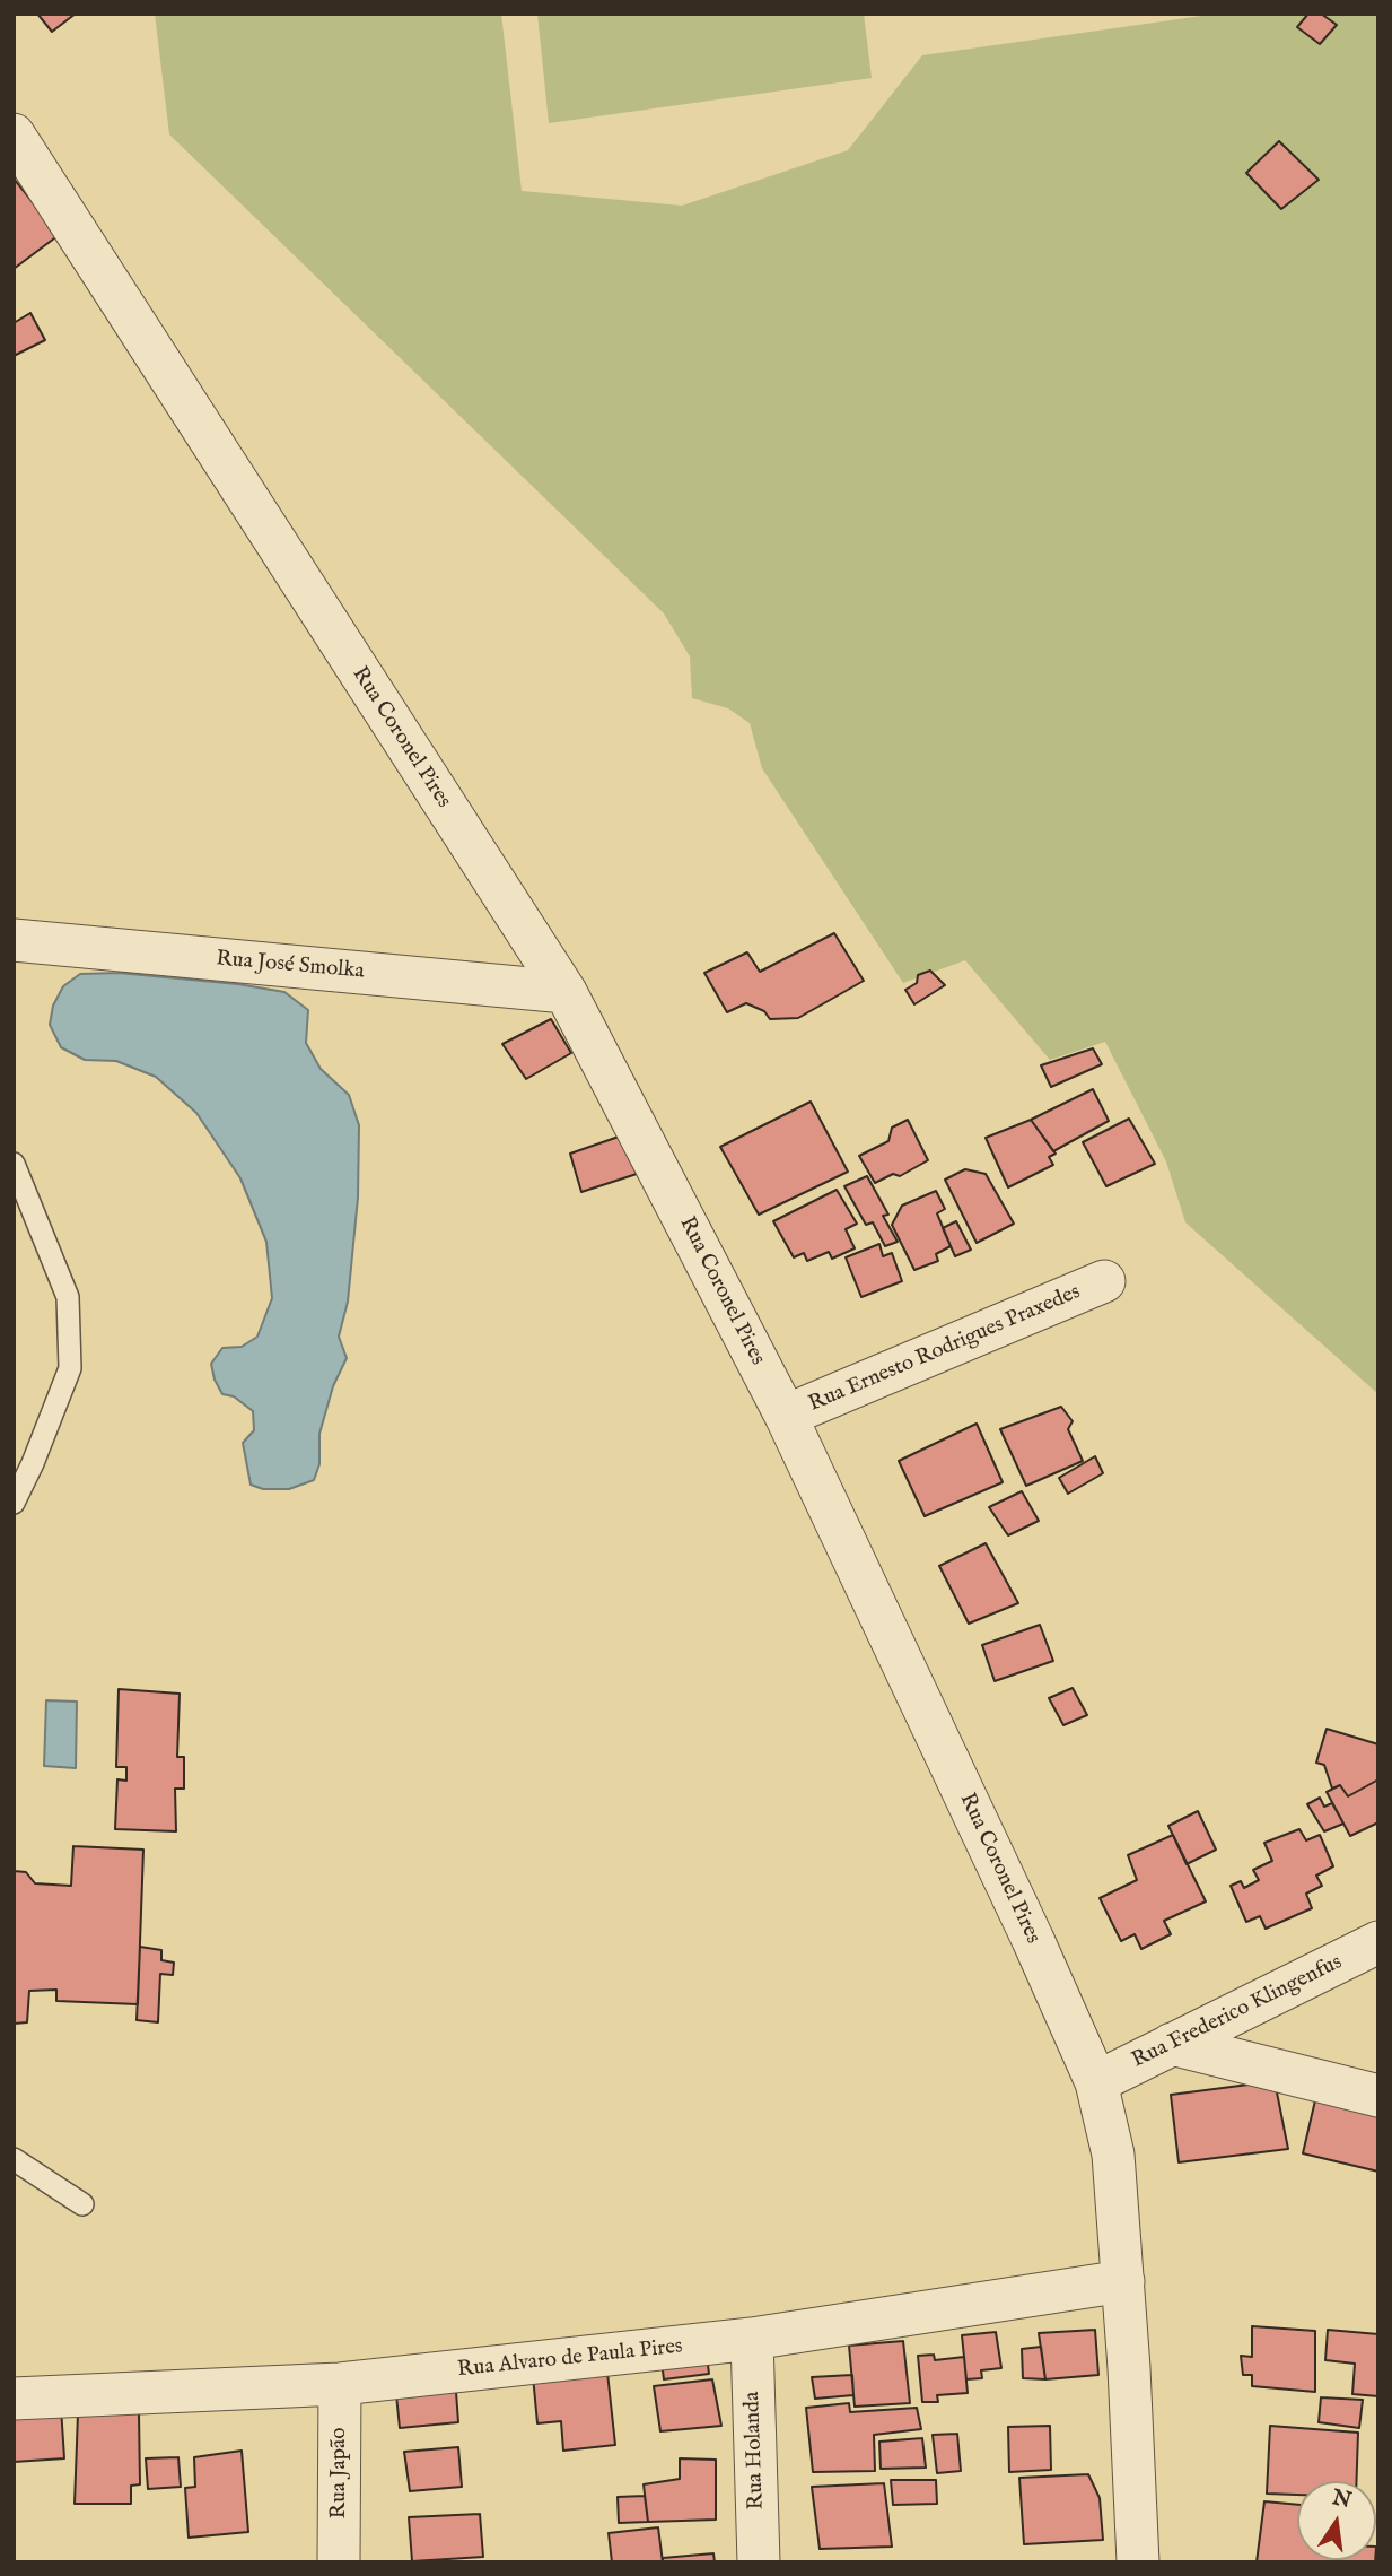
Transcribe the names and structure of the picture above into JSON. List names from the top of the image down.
{
  "streets": {
    "street": [
      "Rua Coronel Pires",
      "Rua José Smolka",
      "Rua Ernesto Rodrigues Praxedes",
      "Rua Frederico Klingenfus",
      "Rua Alvaro de Paula Pires",
      "Rua Holanda",
      "Rua Japão"
    ]
  },
  "crossings": [
    ["Rua Coronel Pires", "Rua José Smolka"],
    ["Rua Coronel Pires", "Rua Ernesto Rodrigues Praxedes"],
    ["Rua Coronel Pires", "Rua Frederico Klingenfus"],
    ["Rua Coronel Pires", "Rua Alvaro de Paula Pires"],
    ["Rua Alvaro de Paula Pires", "Rua Holanda"],
    ["Rua Alvaro de Paula Pires", "Rua Japão"]
  ],
  "north": "top"
}
